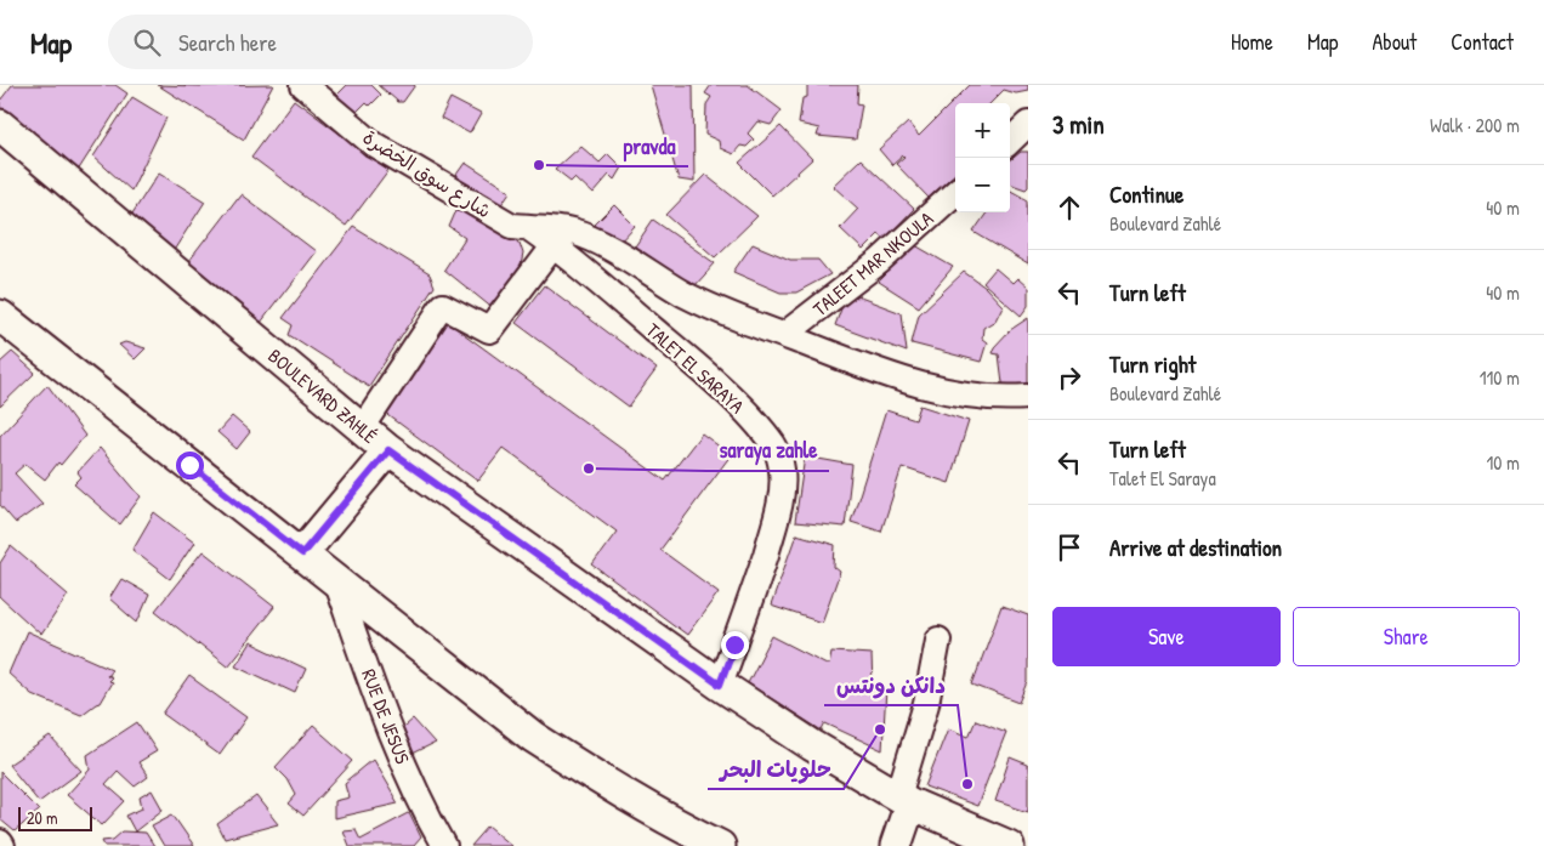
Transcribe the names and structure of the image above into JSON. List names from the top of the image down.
{
  "streets": {
    "main road": ["BOULEVARD ZAHLÉ"],
    "street": [
      "شارع سوق الخضرة",
      "TALEET MAR NKOULA",
      "TALET EL SARAYA",
      "RUE DE JESUS"
    ]
  },
  "crossings": [
    ["شارع سوق الخضرة", "TALET EL SARAYA"],
    ["TALET EL SARAYA", "BOULEVARD ZAHLÉ"]
  ],
  "places": [
    "pravda",
    "saraya zahle",
    "حلويات البحر",
    "دانكن دونتس"
  ],
  "scale_bar": "20 m",
  "page": {
    "header": "Map",
    "search": "Search here",
    "nav": [
      "Home",
      "Map",
      "About",
      "Contact"
    ],
    "heading": ["3 min", "Walk · 200 m"],
    "map_buttons": ["+", "−"],
    "list": [
      ["Continue", "Boulevard Zahlé", "40 m"],
      ["Turn left", "40 m"],
      ["Turn right", "Boulevard Zahlé", "110 m"],
      ["Turn left", "Talet El Saraya", "10 m"],
      "Arrive at destination"
    ],
    "buttons": ["Save", "Share"],
    "scale": "20 m"
  }
}
